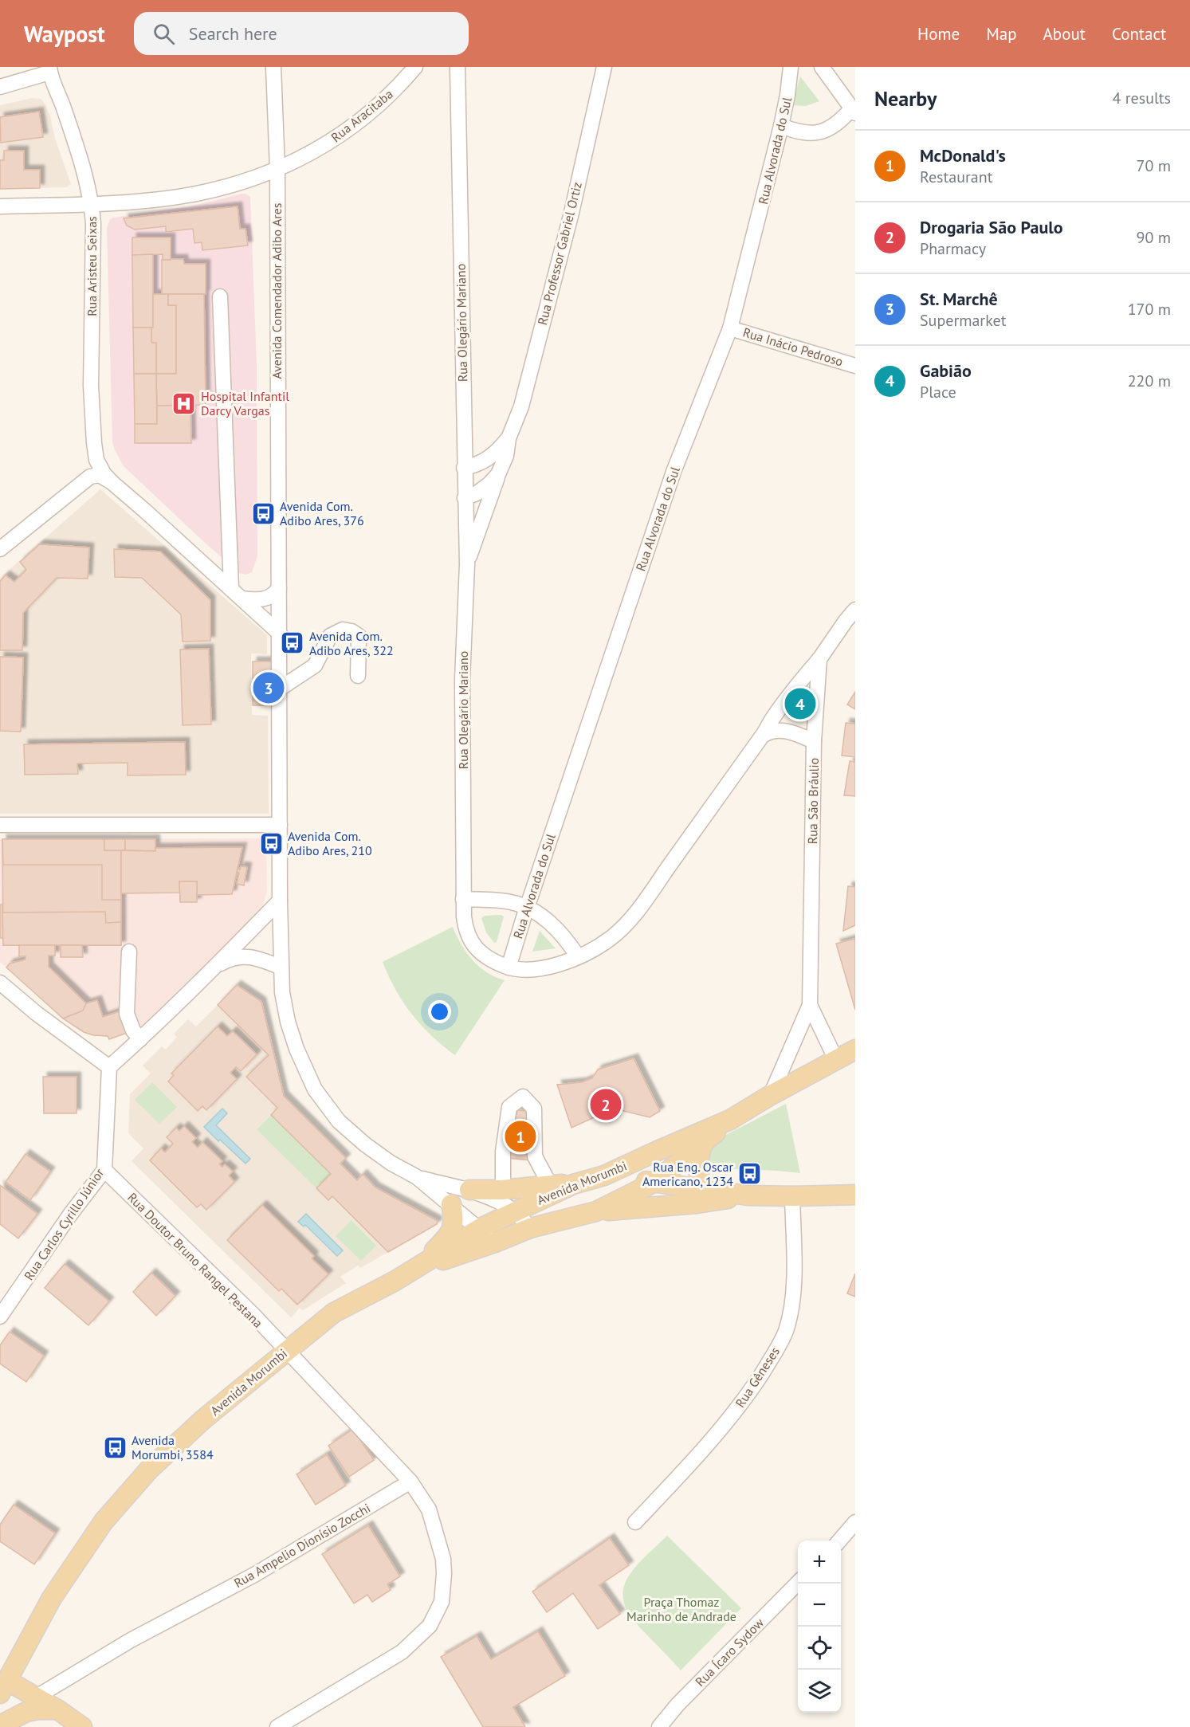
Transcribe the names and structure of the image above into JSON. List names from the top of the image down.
{
  "streets": {
    "main road": ["Avenida Morumbi"],
    "street": [
      "Rua Aracitaba",
      "Rua Alvorada do Sul",
      "Rua Professor Gabriel Ortiz",
      "Rua Aristeu Seixas",
      "Avenida Comendador Adibo Ares",
      "Rua Olegário Mariano",
      "Rua Inácio Pedroso",
      "Rua São Bráulio",
      "Rua Carlos Cyrillo Júnior",
      "Rua Doutor Bruno Rangel Pestana",
      "Rua Gêneses",
      "Rua Ampelio Dionísio Zocchi",
      "Rua Ícaro Sydow"
    ]
  },
  "crossings": [
    ["Rua Aracitaba", "Rua Aristeu Seixas"],
    ["Rua Aracitaba", "Avenida Comendador Adibo Ares"],
    ["Rua Alvorada do Sul", "Rua Olegário Mariano"],
    ["Rua Alvorada do Sul", "Rua Inácio Pedroso"],
    ["Rua Professor Gabriel Ortiz", "Rua Olegário Mariano"],
    ["Avenida Comendador Adibo Ares", "Avenida Morumbi"],
    ["Rua Olegário Mariano", "Rua São Bráulio"],
    ["Rua São Bráulio", "Avenida Morumbi"],
    ["Avenida Morumbi", "Rua Doutor Bruno Rangel Pestana"],
    ["Rua Carlos Cyrillo Júnior", "Rua Doutor Bruno Rangel Pestana"]
  ],
  "parks": ["Praça Thomaz Marinho de Andrade"],
  "places": {
    "hospital": ["Hospital Infantil Darcy Vargas"],
    "bus stop": [
      "Avenida Com. Adibo Ares, 376",
      "Avenida Com. Adibo Ares, 322",
      "Avenida Com. Adibo Ares, 210",
      "Rua Eng. Oscar Americano, 1234",
      "Avenida Morumbi, 3584"
    ]
  },
  "page": {
    "header": "Waypost",
    "search": "Search here",
    "nav": [
      "Home",
      "Map",
      "About",
      "Contact"
    ],
    "heading": ["Nearby", "4 results"],
    "list": [
      {
        "mark": "1",
        "name": "McDonald's",
        "note": "Restaurant",
        "value": "70 m"
      },
      {
        "mark": "2",
        "name": "Drogaria São Paulo",
        "note": "Pharmacy",
        "value": "90 m"
      },
      {
        "mark": "3",
        "name": "St. Marchê",
        "note": "Supermarket",
        "value": "170 m"
      },
      {
        "mark": "4",
        "name": "Gabião",
        "note": "Place",
        "value": "220 m"
      }
    ],
    "pins": [
      "3",
      "4",
      "2",
      "1"
    ],
    "map_buttons": ["+", "−"]
  }
}
